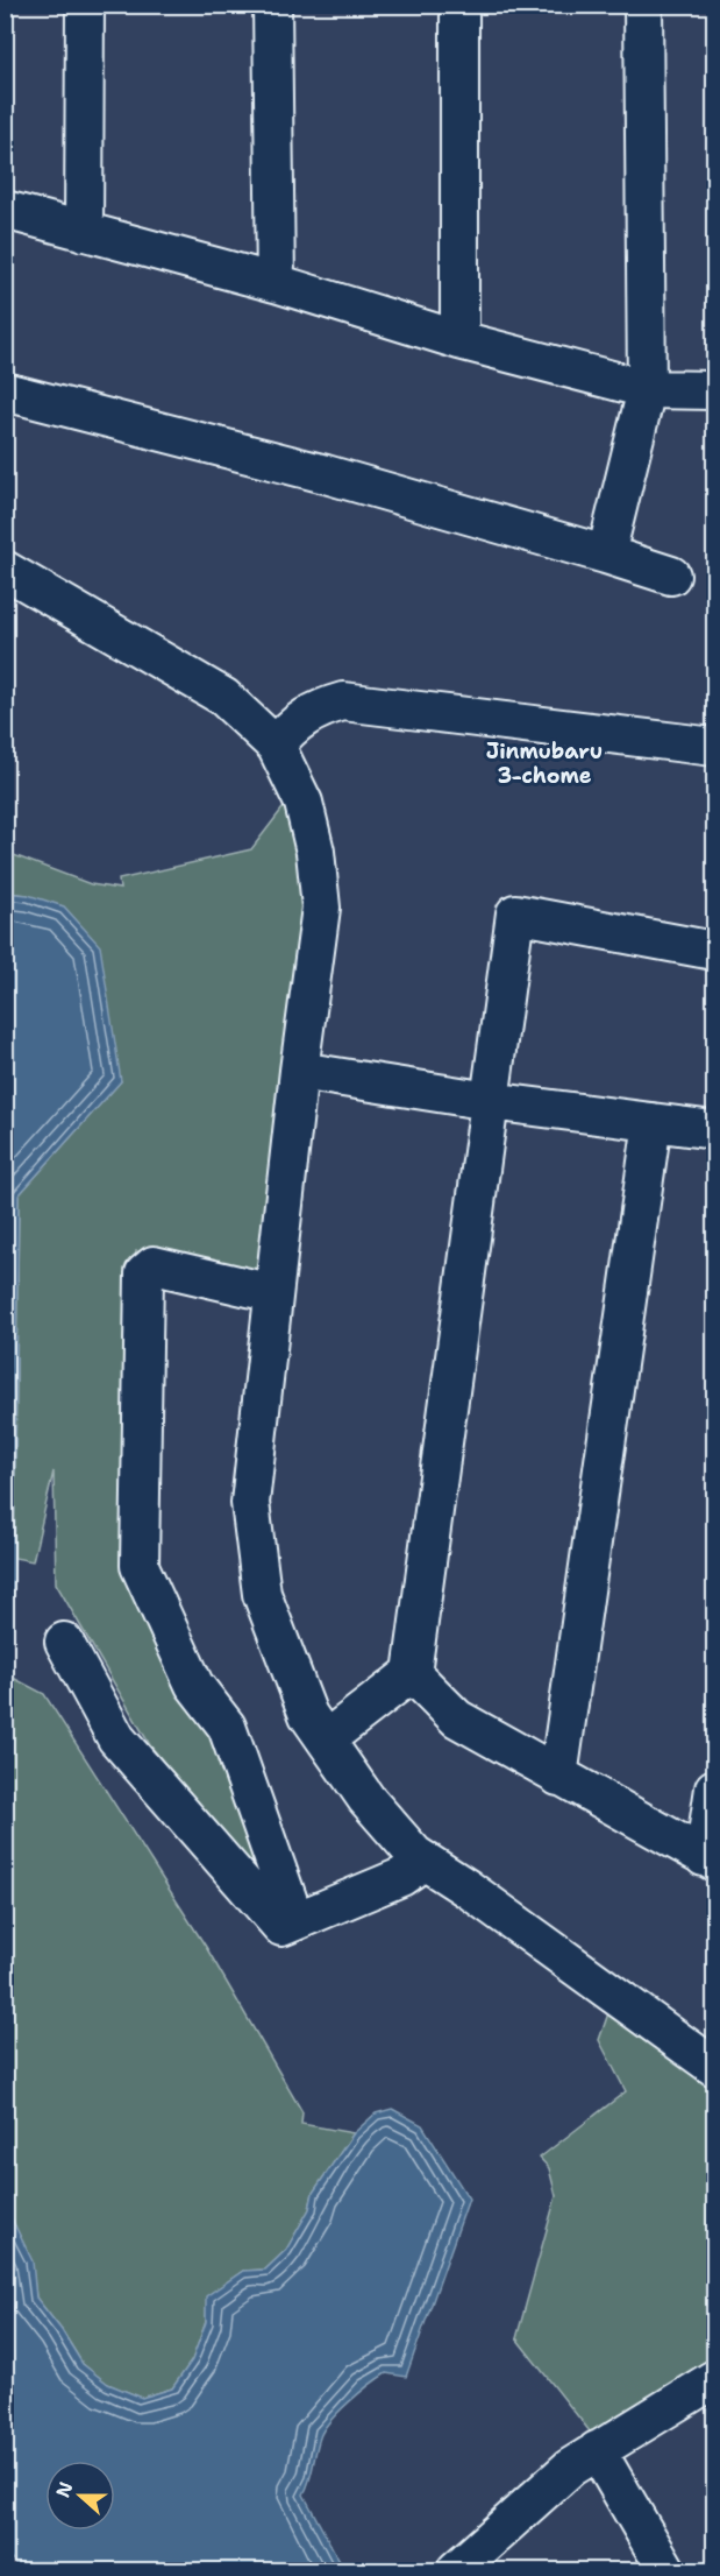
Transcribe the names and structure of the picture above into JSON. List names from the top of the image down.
{
  "districts": ["Jinmubaru 3-chome"],
  "north": "left"
}
